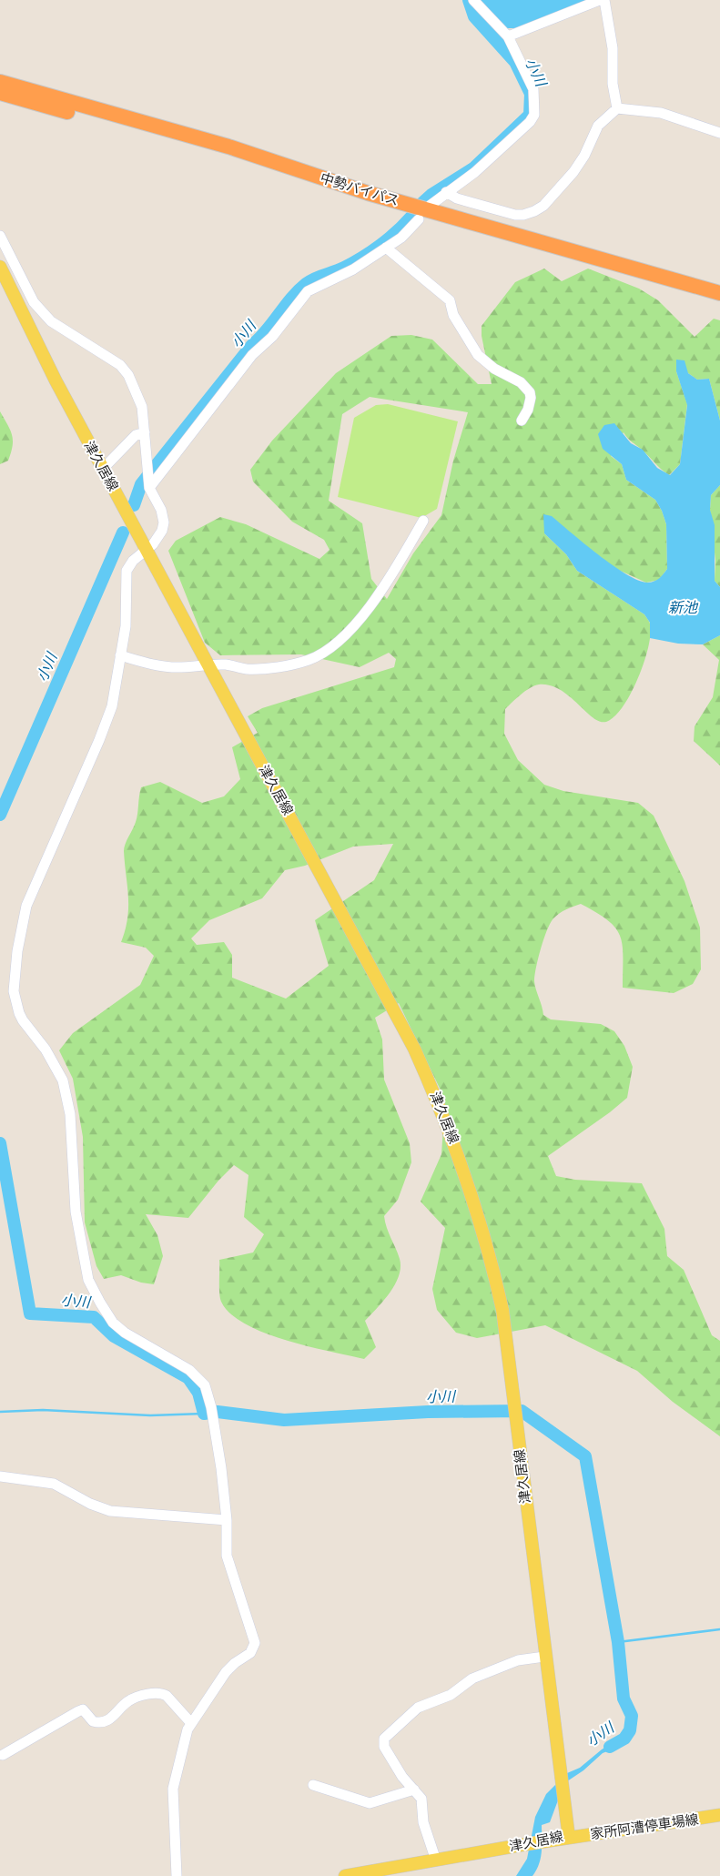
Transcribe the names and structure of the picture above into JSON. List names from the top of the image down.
{
  "streets": {
    "highway": ["中勢バイパス"],
    "main road": ["津久居線", "家所阿漕停車場線"]
  },
  "crossings": [
    ["津久居線", "家所阿漕停車場線"]
  ],
  "water": ["小川", "新池"]
}
